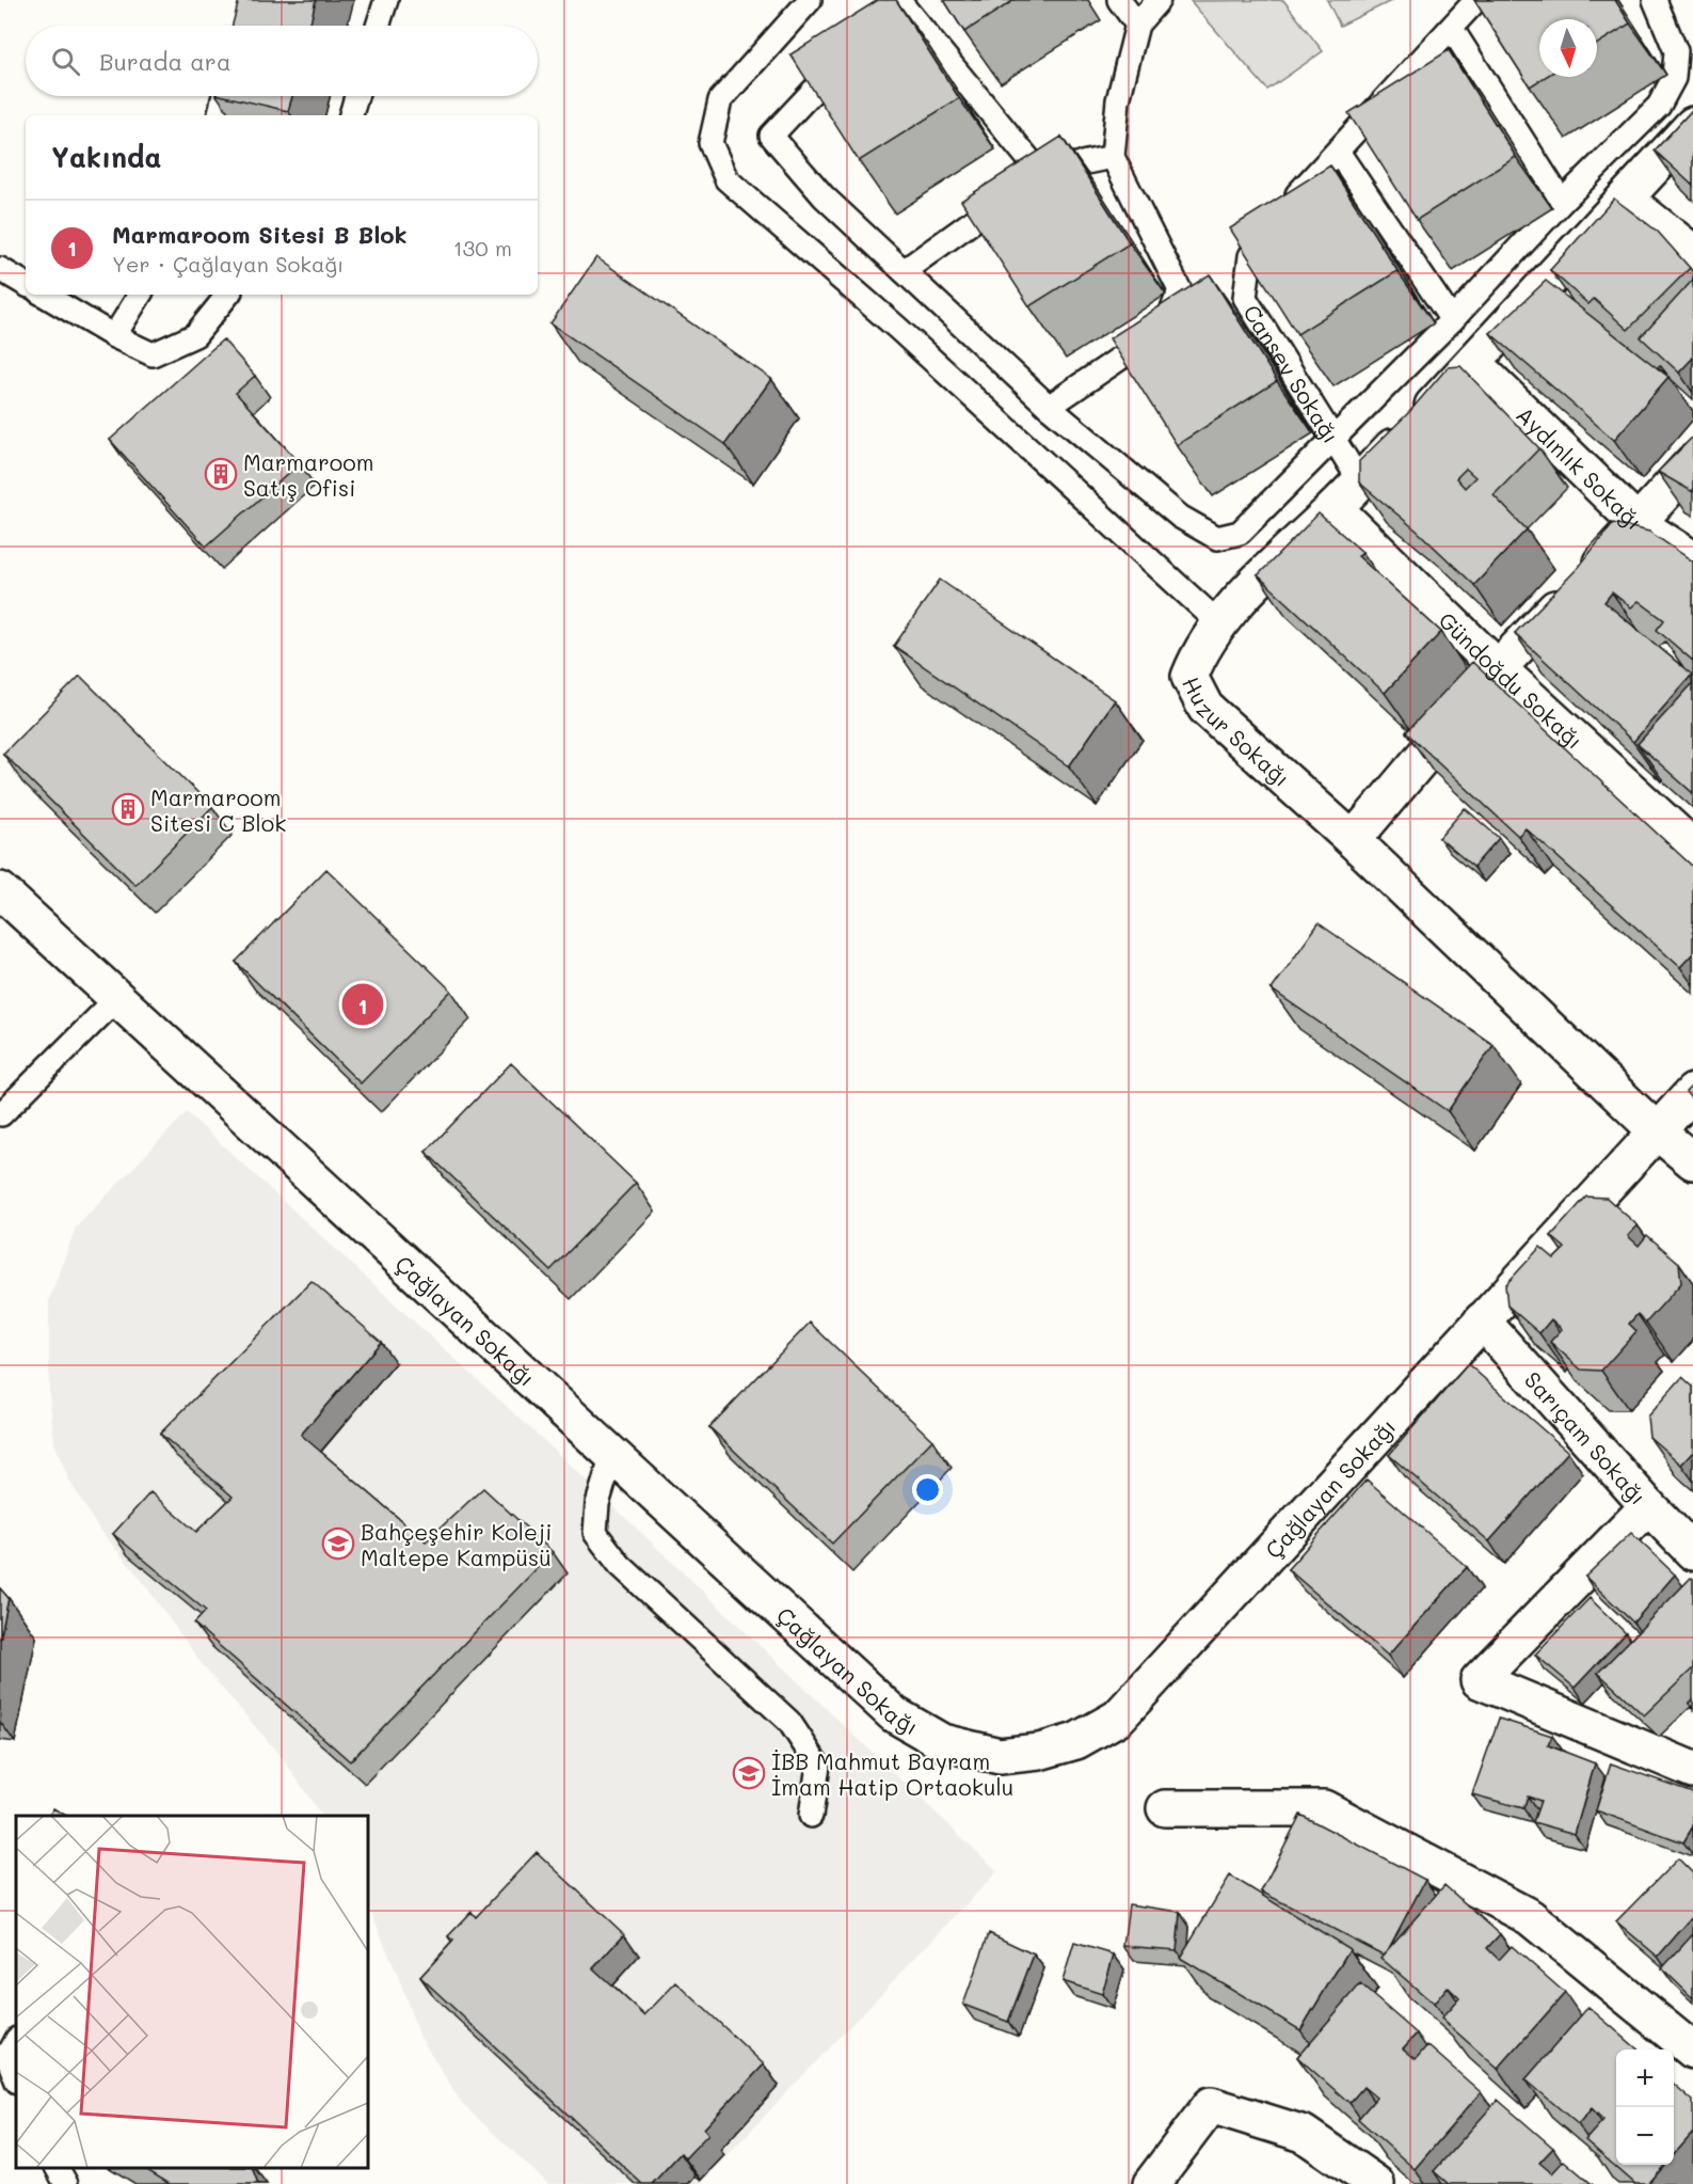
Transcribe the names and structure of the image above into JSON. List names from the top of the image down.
{
  "streets": {
    "street": [
      "Aydınlık Sokağı",
      "Gündoğdu Sokağı",
      "Huzur Sokağı",
      "Çağlayan Sokağı",
      "Sarıçam Sokağı"
    ],
    "lane": ["Cansev Sokağı"]
  },
  "crossings": [
    ["Cansev Sokağı", "Huzur Sokağı"],
    ["Aydınlık Sokağı", "Huzur Sokağı"],
    ["Gündoğdu Sokağı", "Huzur Sokağı"],
    ["Huzur Sokağı", "Çağlayan Sokağı"],
    ["Çağlayan Sokağı", "Sarıçam Sokağı"]
  ],
  "places": {
    "building": ["Marmaroom Satış Ofisi", "Marmaroom Sitesi C Blok"],
    "school or university": ["Bahçeşehir Koleji Maltepe Kampüsü", "İBB Mahmut Bayram İmam Hatip Ortaokulu"]
  },
  "north": "bottom",
  "page": {
    "search": "Burada ara",
    "heading": "Yakında",
    "list": [
      {
        "mark": "1",
        "name": "Marmaroom Sitesi B Blok",
        "note": "Yer · Çağlayan Sokağı",
        "value": "130 m"
      }
    ],
    "pins": "1",
    "map_buttons": ["+", "−"]
  }
}
